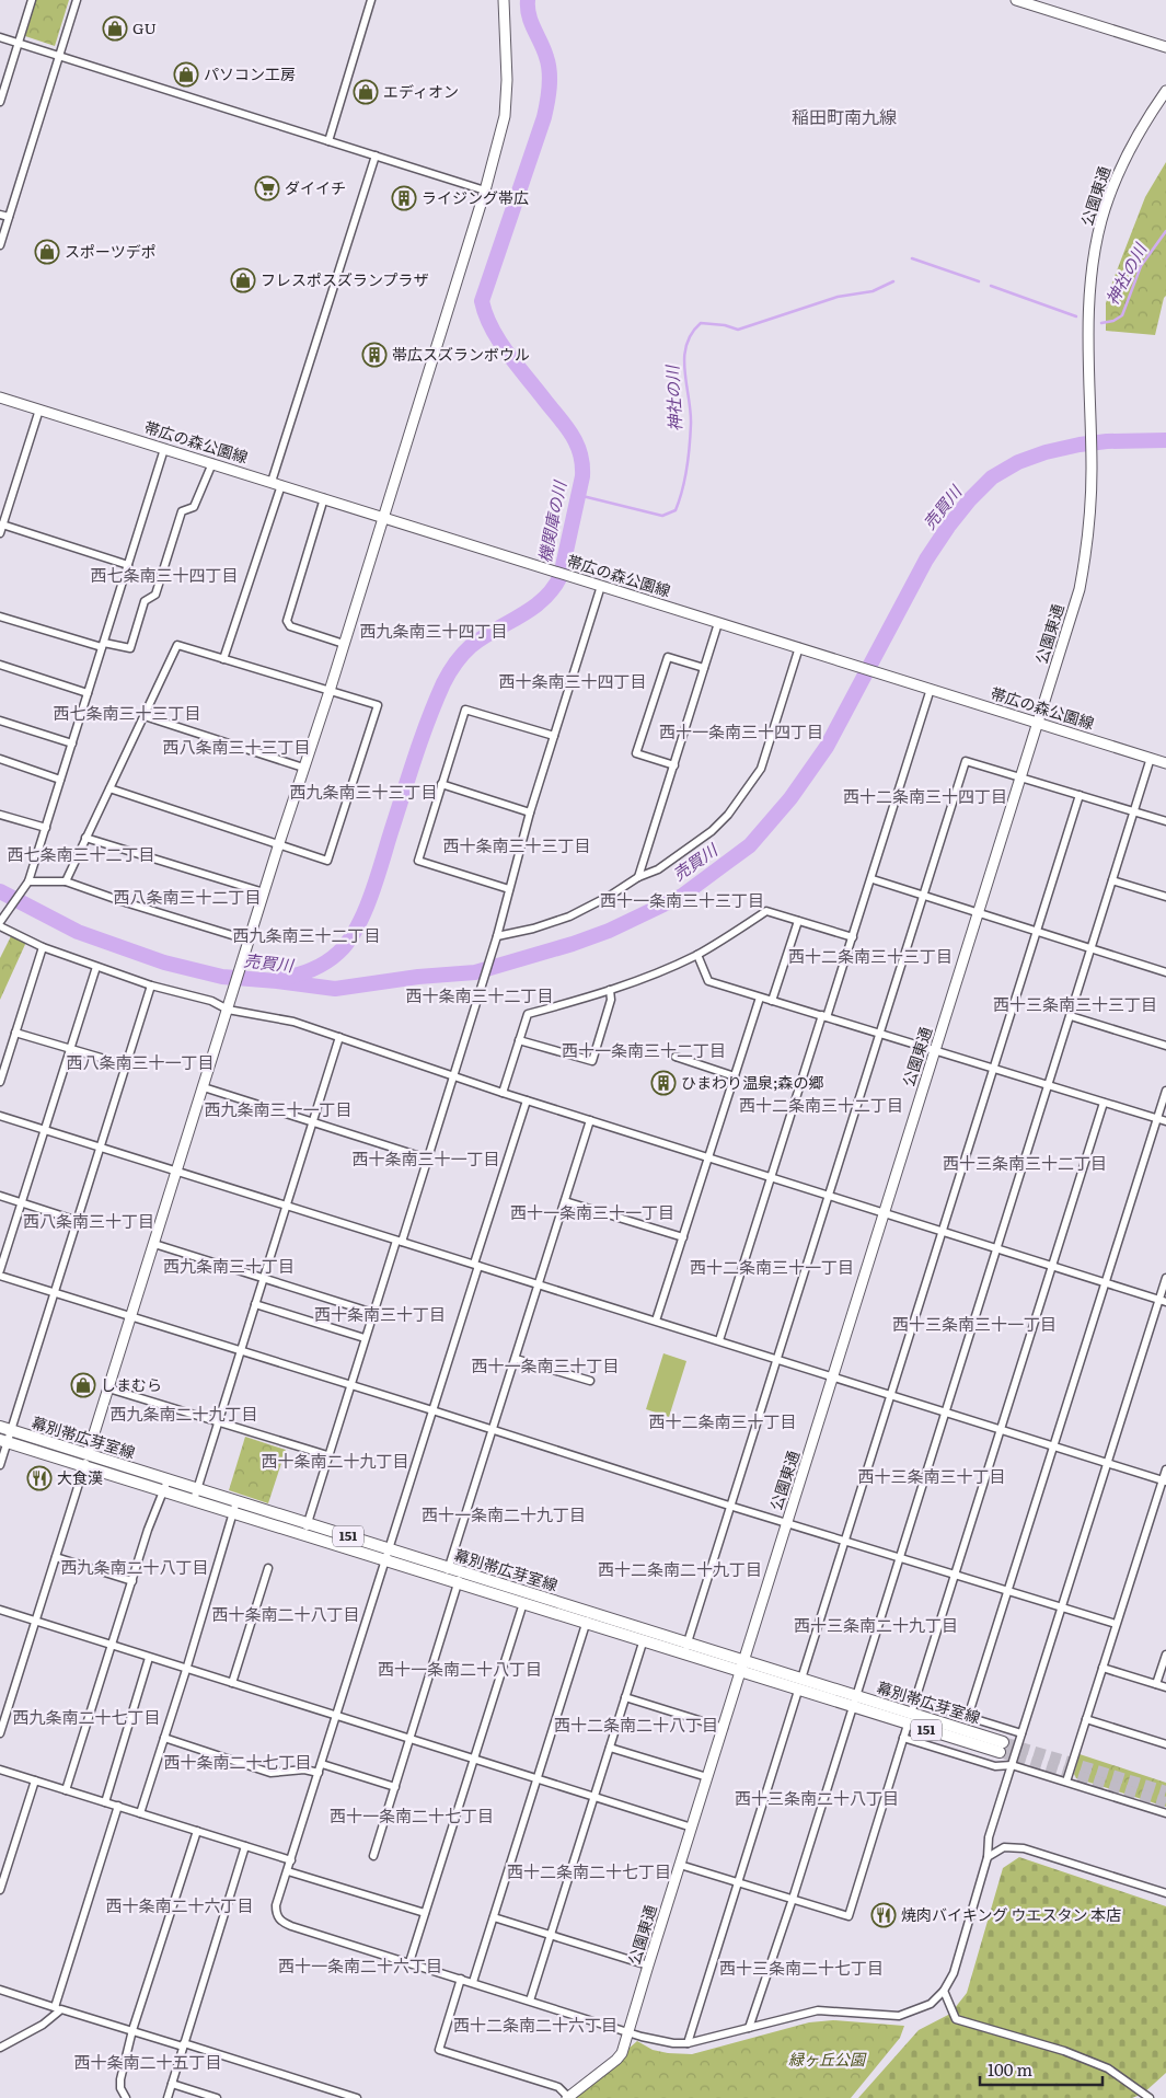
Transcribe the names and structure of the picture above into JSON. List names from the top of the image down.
{
  "streets": {
    "main road": ["幕別帯広芽室線", "151"],
    "street": ["公園東通", "帯広の森公園線"]
  },
  "crossings": [
    ["公園東通", "帯広の森公園線"],
    ["公園東通", "幕別帯広芽室線"]
  ],
  "districts": [
    "稲田町南九線",
    "西七条南三十四丁目",
    "西九条南三十四丁目",
    "西十条南三十四丁目",
    "西七条南三十三丁目",
    "西十一条南三十四丁目",
    "西八条南三十三丁目",
    "西九条南三十三丁目",
    "西十二条南三十四丁目",
    "西十条南三十三丁目",
    "西七条南三十二丁目",
    "西八条南三十二丁目",
    "西十一条南三十三丁目",
    "西九条南三十二丁目",
    "西十二条南三十三丁目",
    "西十条南三十二丁目",
    "西十三条南三十三丁目",
    "西十一条南三十二丁目",
    "西八条南三十一丁目",
    "西十二条南三十二丁目",
    "西九条南三十一丁目",
    "西十条南三十一丁目",
    "西十三条南三十二丁目",
    "西十一条南三十一丁目",
    "西八条南三十丁目",
    "西九条南三十丁目",
    "西十二条南三十一丁目",
    "西十条南三十丁目",
    "西十三条南三十一丁目",
    "西十一条南三十丁目",
    "西九条南二十九丁目",
    "西十二条南三十丁目",
    "西十条南二十九丁目",
    "西十三条南三十丁目",
    "西十一条南二十九丁目",
    "西九条南二十八丁目",
    "西十二条南二十九丁目",
    "西十条南二十八丁目",
    "西十三条南二十九丁目",
    "西十一条南二十八丁目",
    "西九条南二十七丁目",
    "西十二条南二十八丁目",
    "西十条南二十七丁目",
    "西十三条南二十八丁目",
    "西十一条南二十七丁目",
    "西十二条南二十七丁目",
    "西十条南二十六丁目",
    "西十一条南二十六丁目",
    "西十三条南二十七丁目",
    "西十二条南二十六丁目",
    "西十条南二十五丁目"
  ],
  "water": ["神社の川", "売買川", "機関庫の川"],
  "parks": ["緑ヶ丘公園"],
  "places": {
    "shop": [
      "GU",
      "パソコン工房",
      "エディオン",
      "スポーツデポ",
      "フレスポスズランプラザ",
      "しまむら"
    ],
    "supermarket": ["ダイイチ"],
    "building": ["ライジング帯広", "帯広スズランボウル", "ひまわり温泉;森の郷"],
    "restaurant": ["大食漢", "焼肉バイキング ウエスタン 本店"]
  },
  "scale_bar": "100 m"
}
